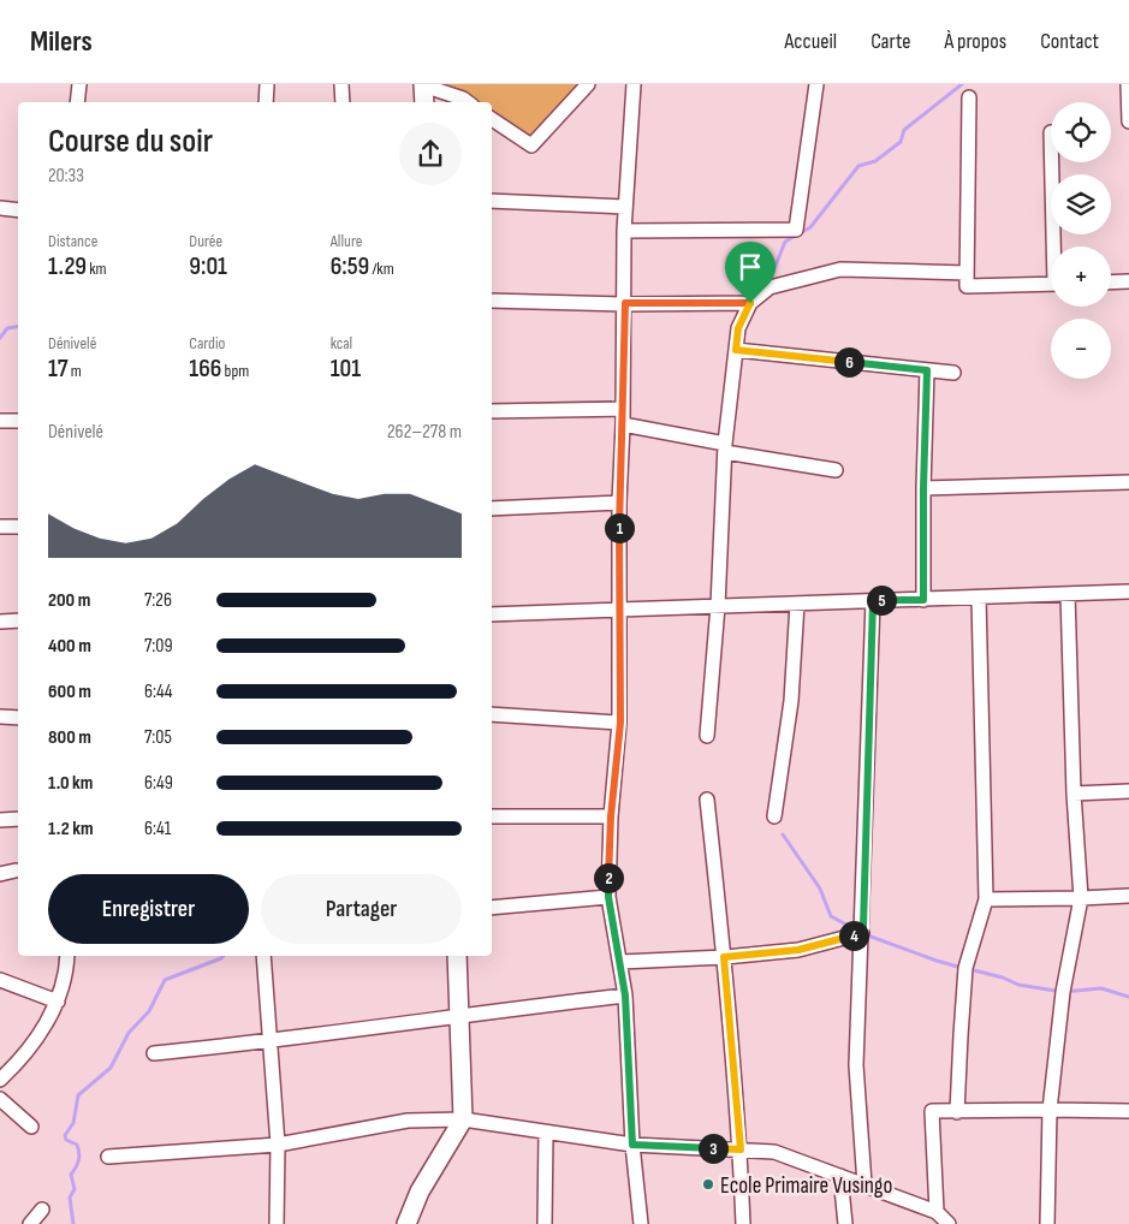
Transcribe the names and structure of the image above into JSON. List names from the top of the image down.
{
  "places": ["Ecole Primaire Vusingo"],
  "page": {
    "header": "Milers",
    "nav": [
      "Accueil",
      "Carte",
      "À propos",
      "Contact"
    ],
    "map_buttons": ["+", "−"],
    "heading": ["Course du soir", "20:33"],
    "stats": [
      ["Distance", "1.29 km"],
      ["Durée", "9:01"],
      ["Allure", "6:59 /km"],
      ["Dénivelé", "17 m"],
      ["Cardio", "166 bpm"],
      ["kcal", "101"]
    ],
    "pins": [
      "6",
      "1",
      "5",
      "2",
      "4",
      "3"
    ],
    "chart": ["Dénivelé", "262–278 m"],
    "list": [
      {
        "name": "200 m",
        "note": "7:26"
      },
      {
        "name": "400 m",
        "note": "7:09"
      },
      {
        "name": "600 m",
        "note": "6:44"
      },
      {
        "name": "800 m",
        "note": "7:05"
      },
      {
        "name": "1.0 km",
        "note": "6:49"
      },
      {
        "name": "1.2 km",
        "note": "6:41"
      }
    ],
    "buttons": ["Enregistrer", "Partager"]
  }
}
